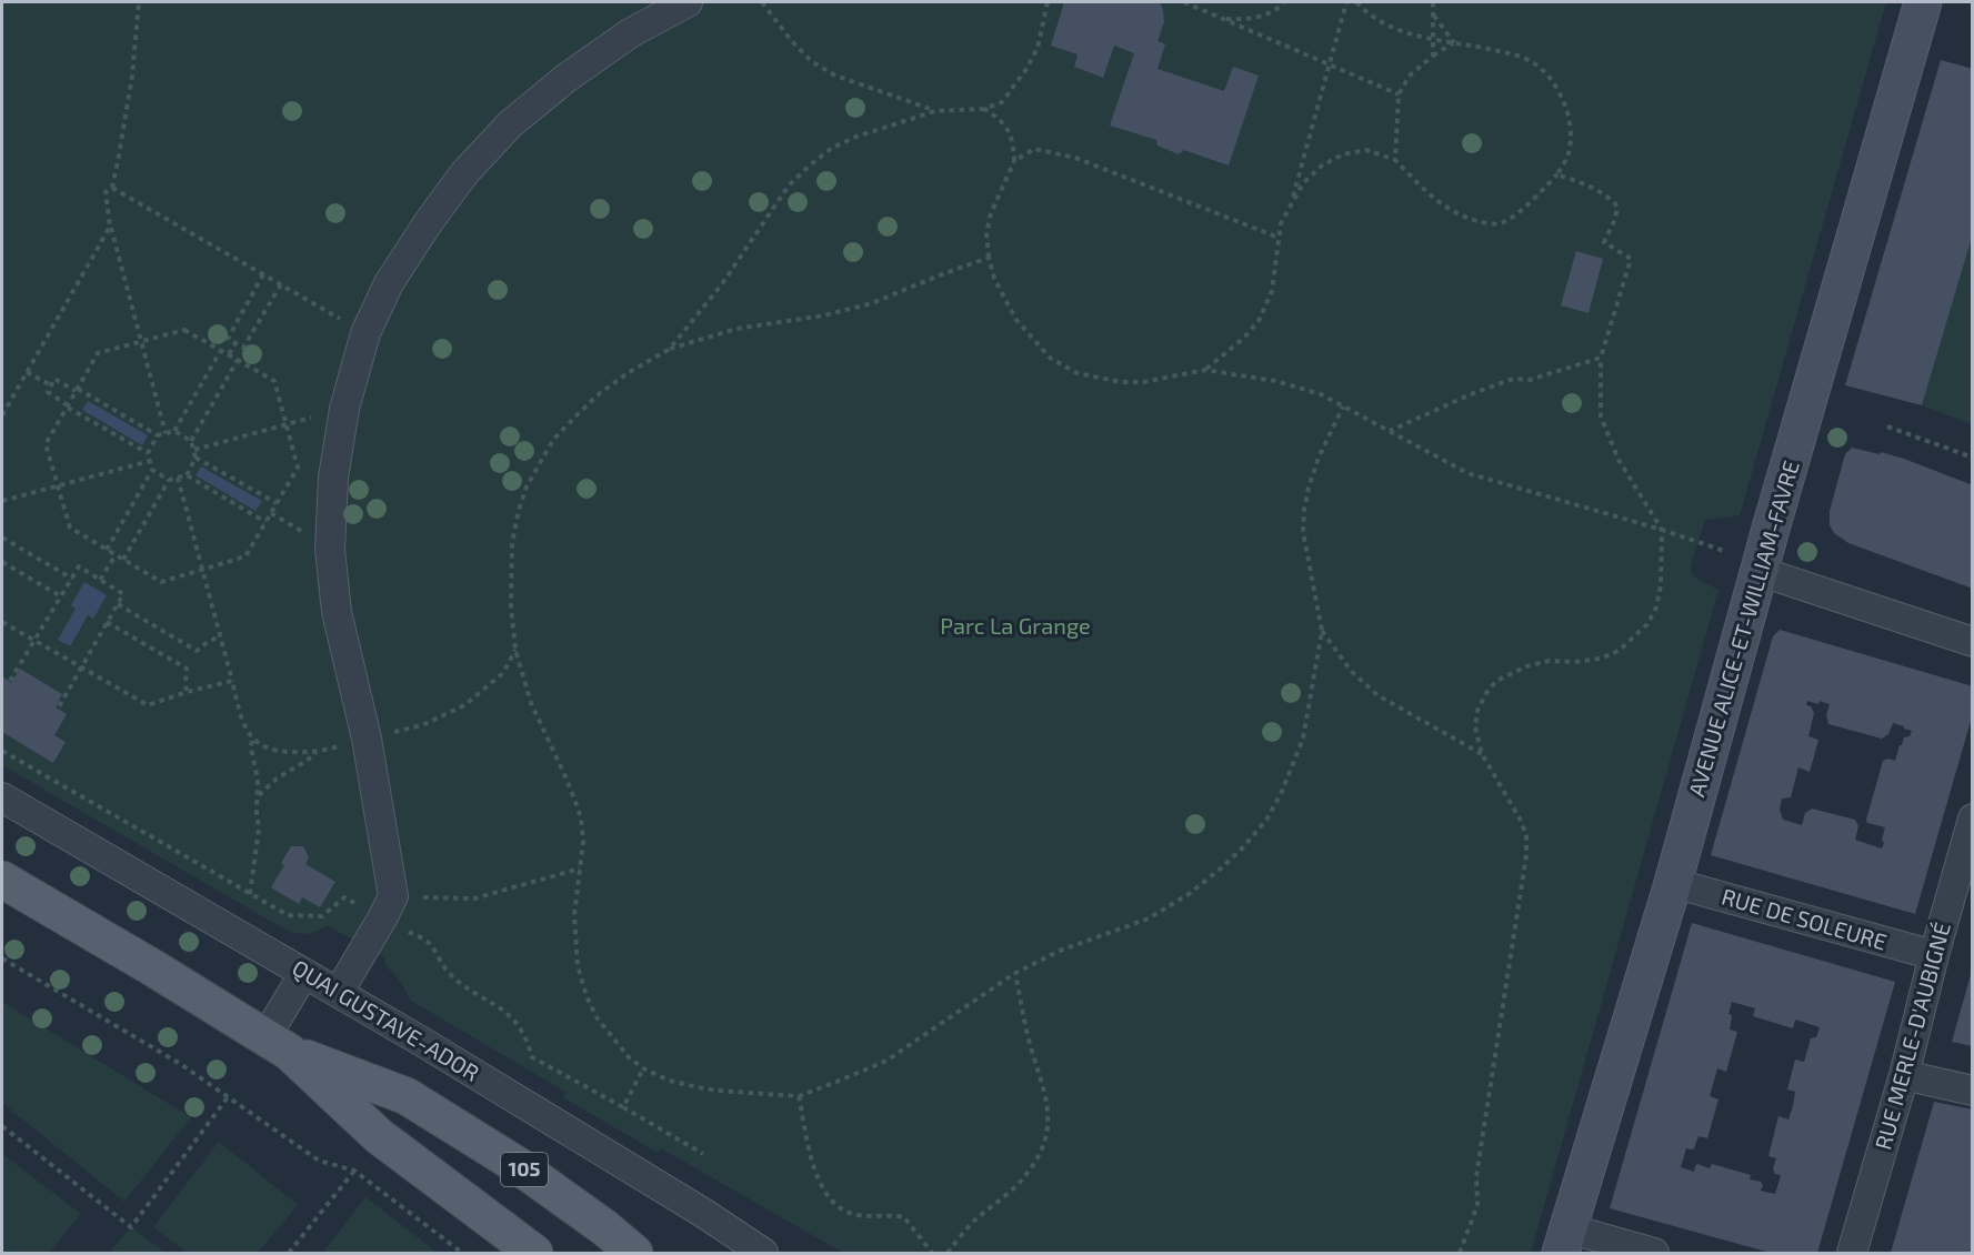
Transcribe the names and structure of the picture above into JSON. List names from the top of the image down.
{
  "streets": {
    "main road": ["105"],
    "street": [
      "AVENUE ALICE-ET-WILLIAM-FAVRE",
      "RUE DE SOLEURE",
      "QUAI GUSTAVE-ADOR",
      "RUE MERLE-D'AUBIGNÉ"
    ]
  },
  "crossings": [
    ["AVENUE ALICE-ET-WILLIAM-FAVRE", "RUE DE SOLEURE"],
    ["RUE DE SOLEURE", "RUE MERLE-D'AUBIGNÉ"]
  ],
  "parks": ["Parc La Grange"]
}
